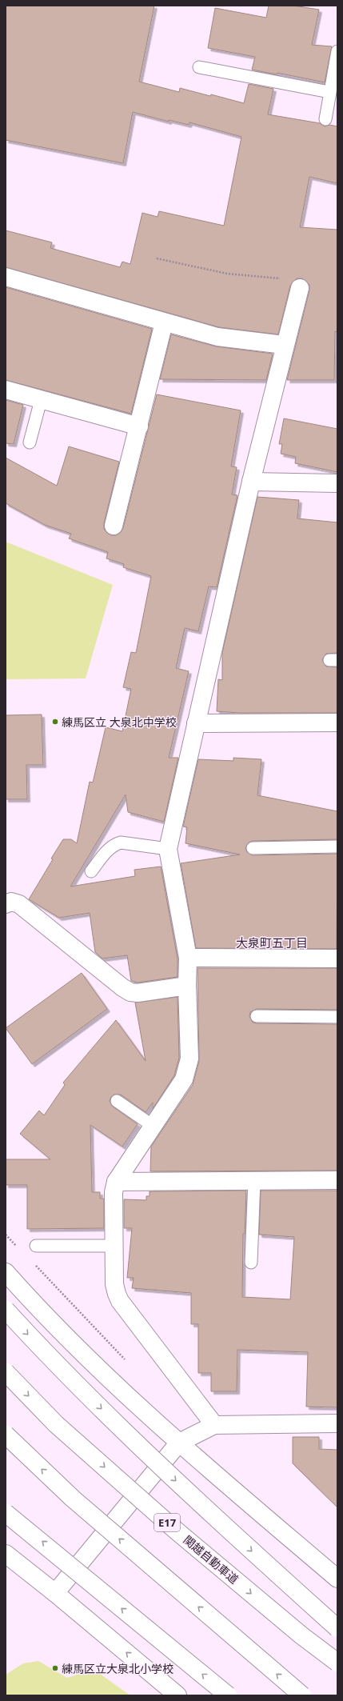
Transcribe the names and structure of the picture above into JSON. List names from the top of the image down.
{
  "streets": {
    "main road": ["E17", "関越自動車道"]
  },
  "districts": ["大泉町五丁目"],
  "places": ["練馬区立 大泉北中学校", "練馬区立大泉北小学校"]
}
